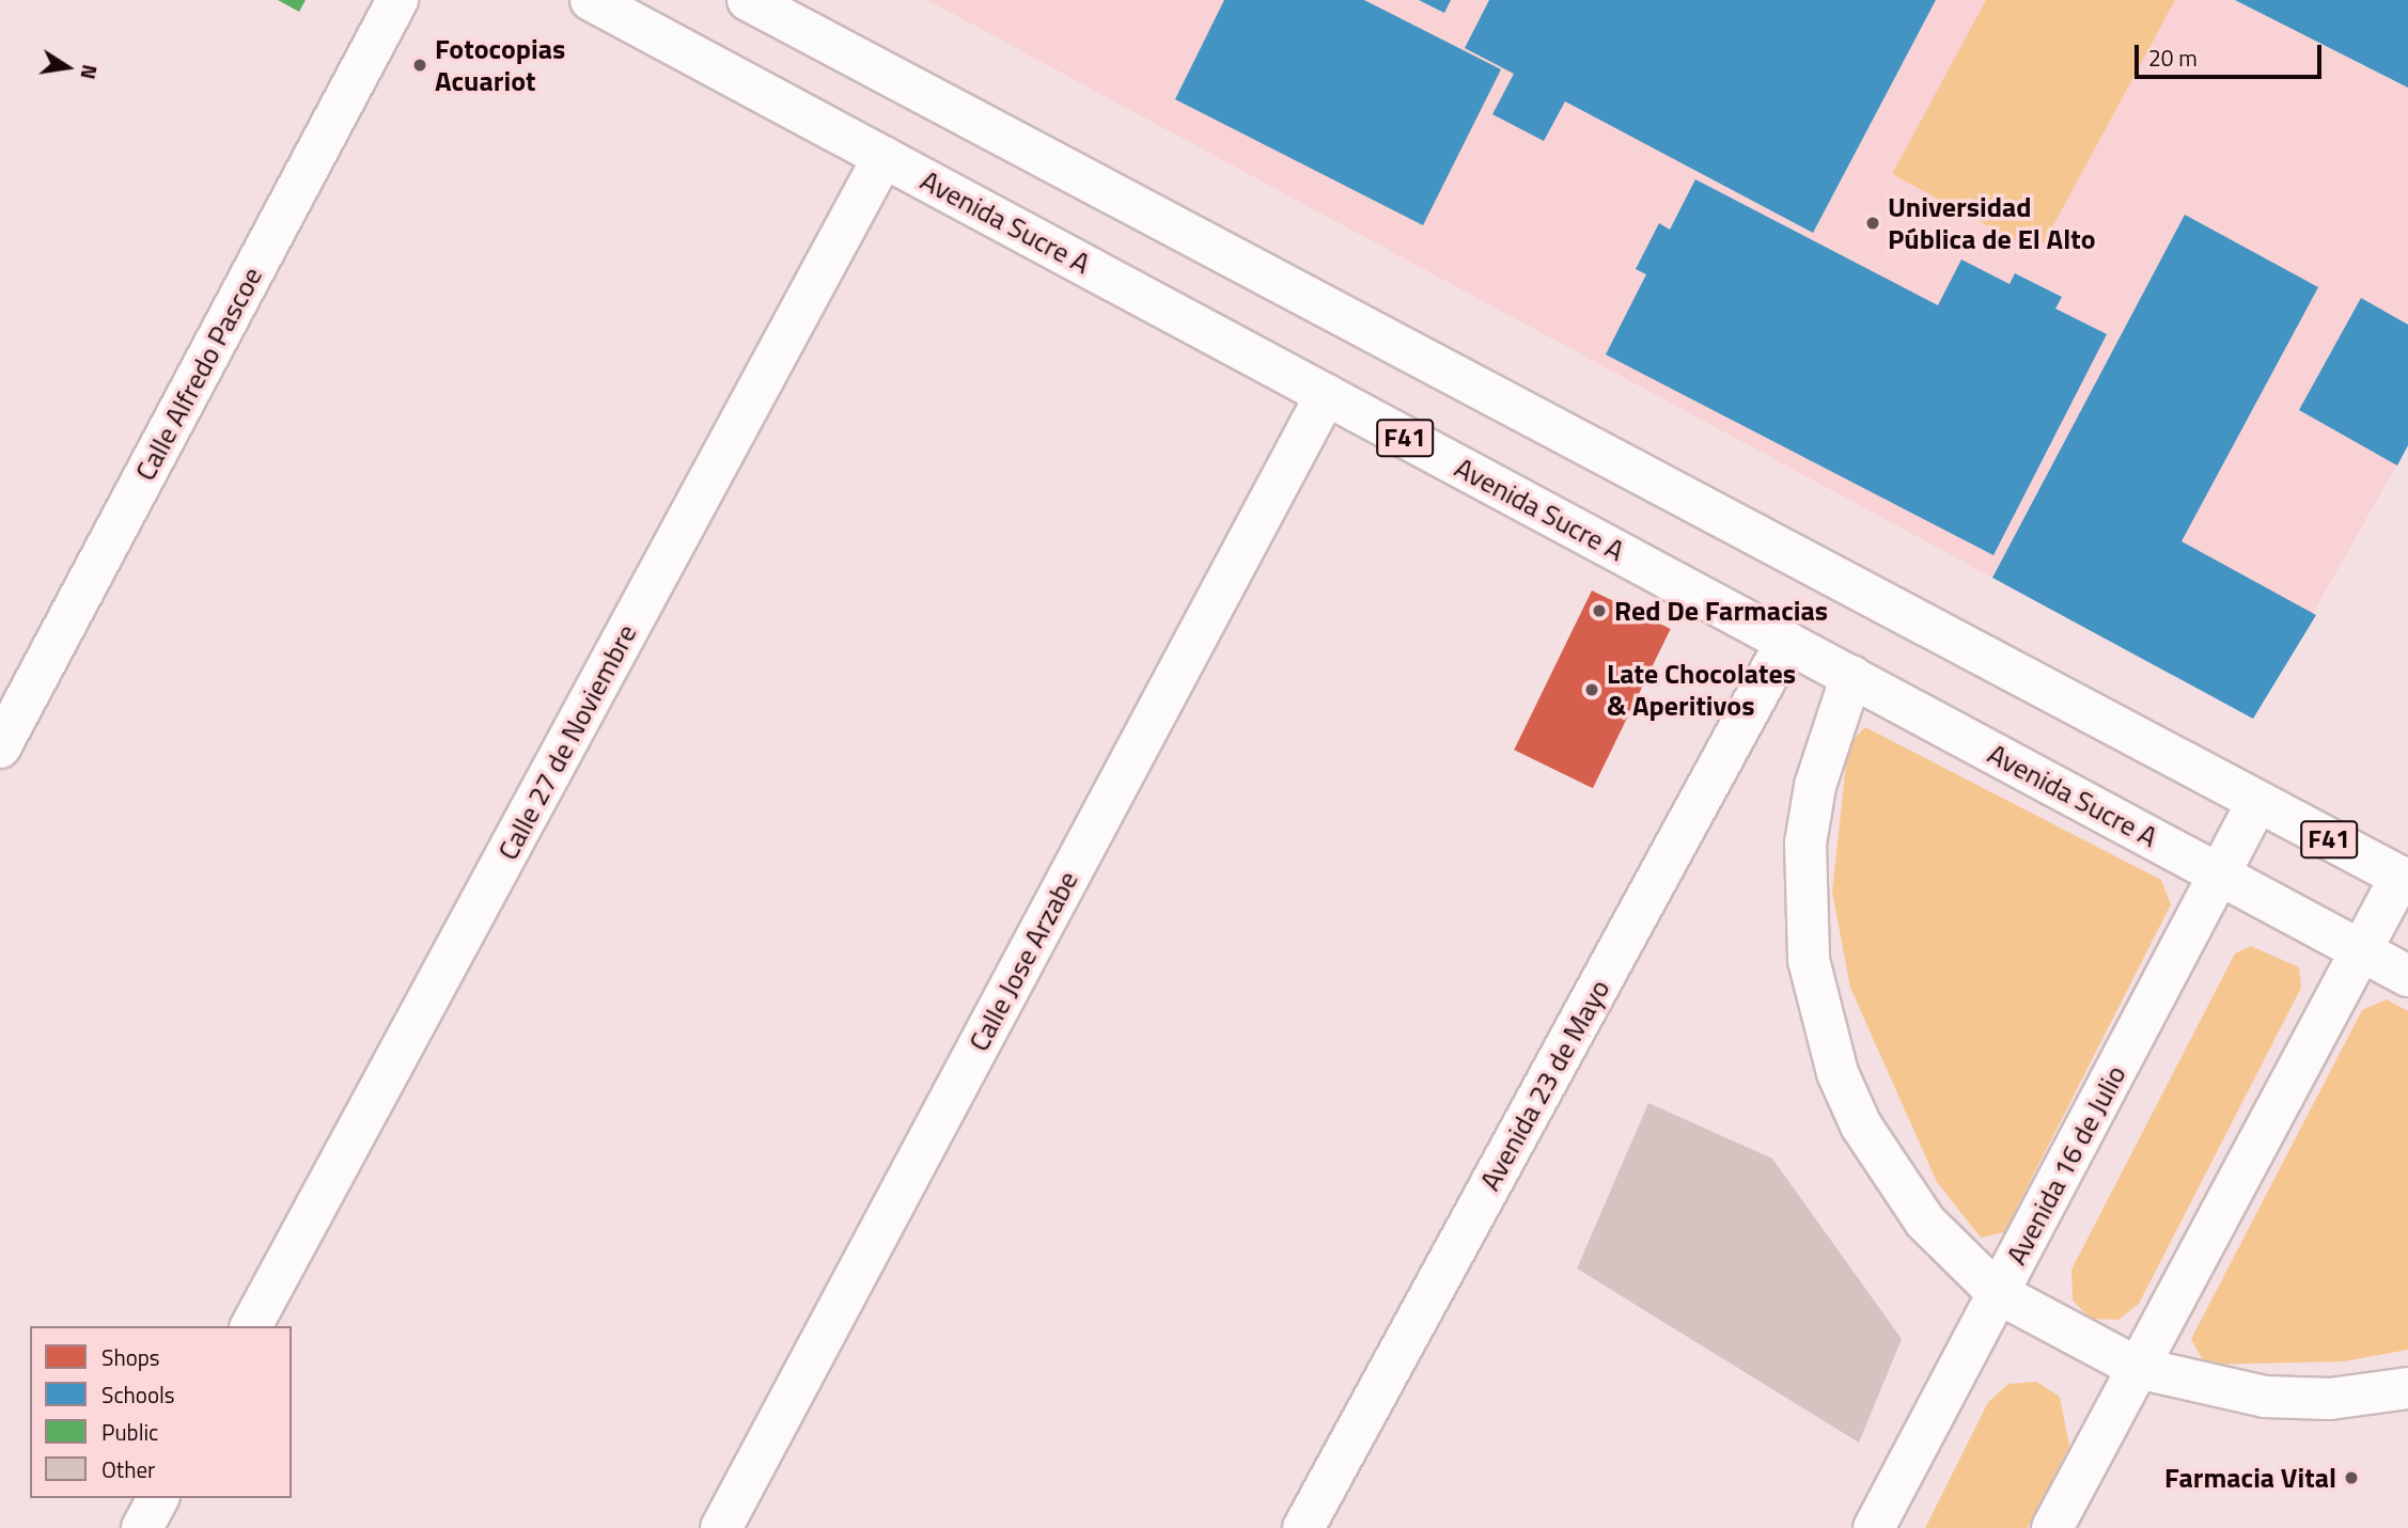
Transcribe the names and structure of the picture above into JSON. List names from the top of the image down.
{
  "streets": {
    "street": [
      "Avenida Sucre A",
      "Calle Alfredo Pascoe",
      "F41",
      "Calle 27 de Noviembre",
      "Calle Jose Arzabe",
      "Avenida 23 de Mayo",
      "Avenida 16 de Julio"
    ]
  },
  "crossings": [
    ["Avenida Sucre A", "Calle 27 de Noviembre"],
    ["Avenida Sucre A", "Calle Jose Arzabe"],
    ["Avenida Sucre A", "Avenida 23 de Mayo"],
    ["Avenida Sucre A", "Avenida 16 de Julio"],
    ["F41", "Avenida 16 de Julio"]
  ],
  "places": [
    "Fotocopias Acuariot",
    "Universidad Pública de El Alto",
    "Red De Farmacias",
    "Late Chocolates & Aperitivos",
    "Farmacia Vital"
  ],
  "legend": [
    "Shops",
    "Schools",
    "Public",
    "Other"
  ],
  "scale_bar": "20 m",
  "north": "right"
}
